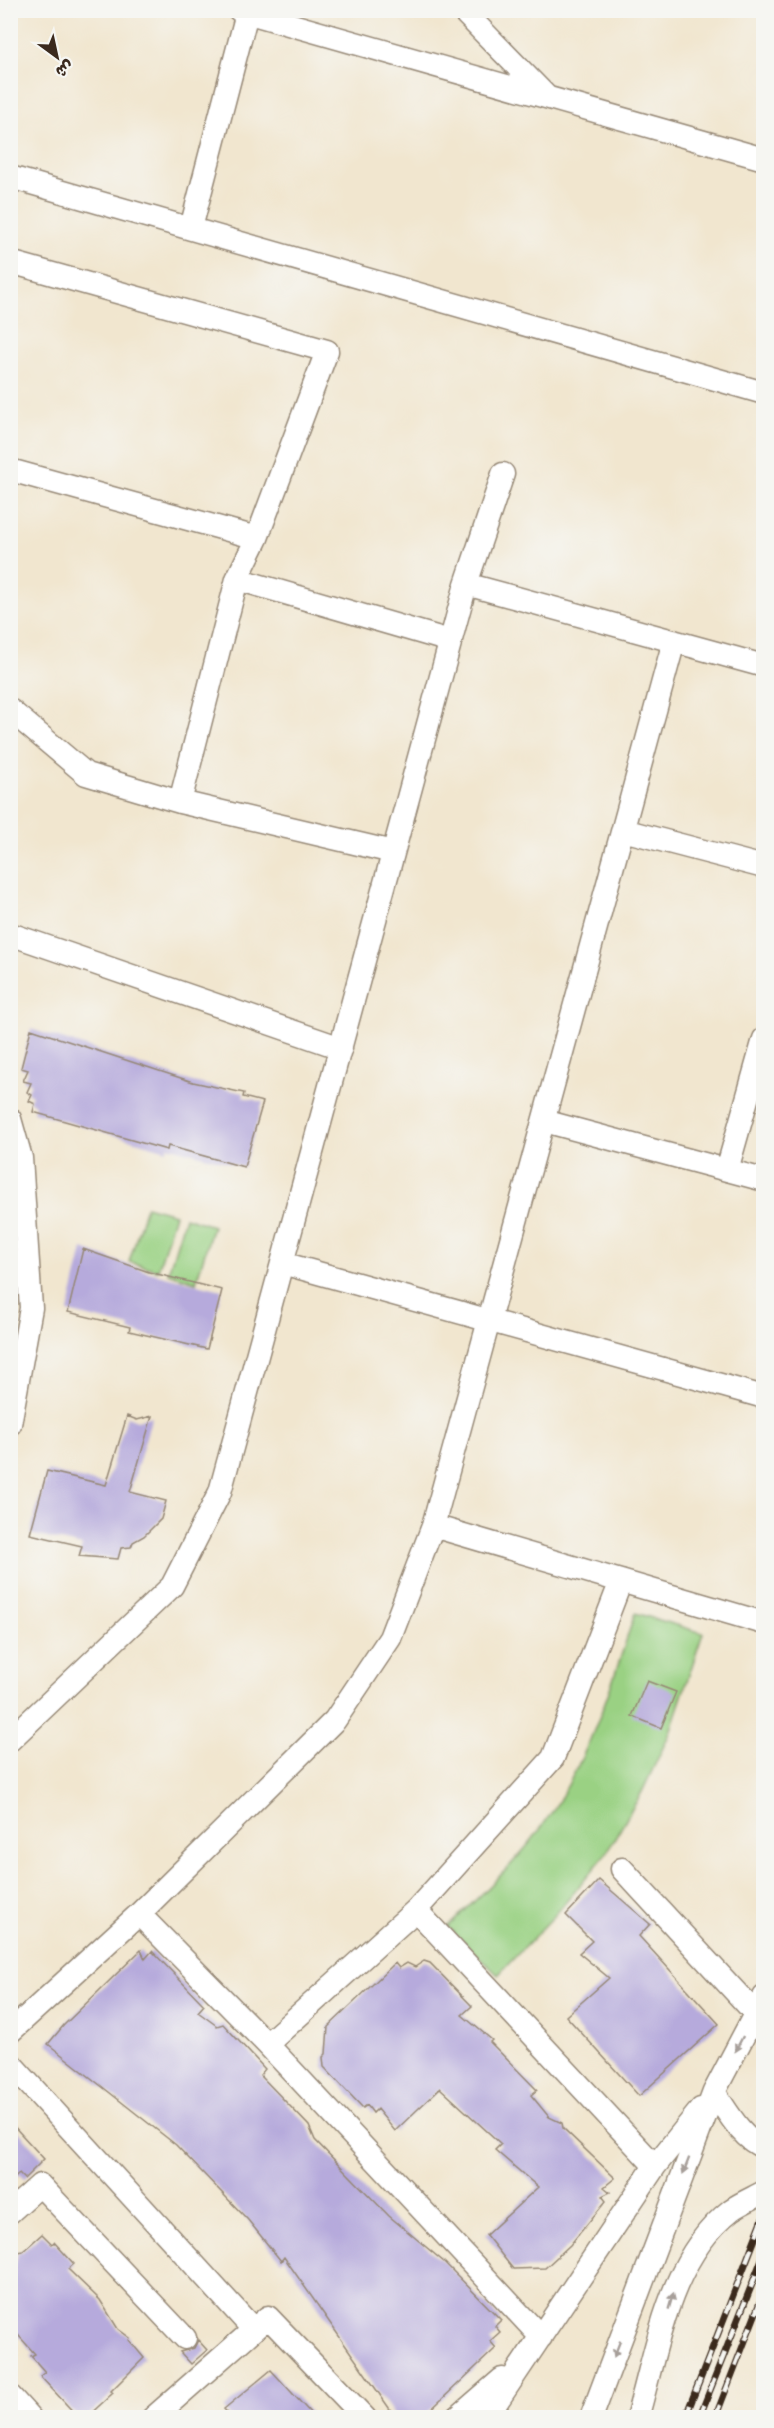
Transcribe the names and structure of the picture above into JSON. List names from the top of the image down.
{
  "north": "bottom right"
}
